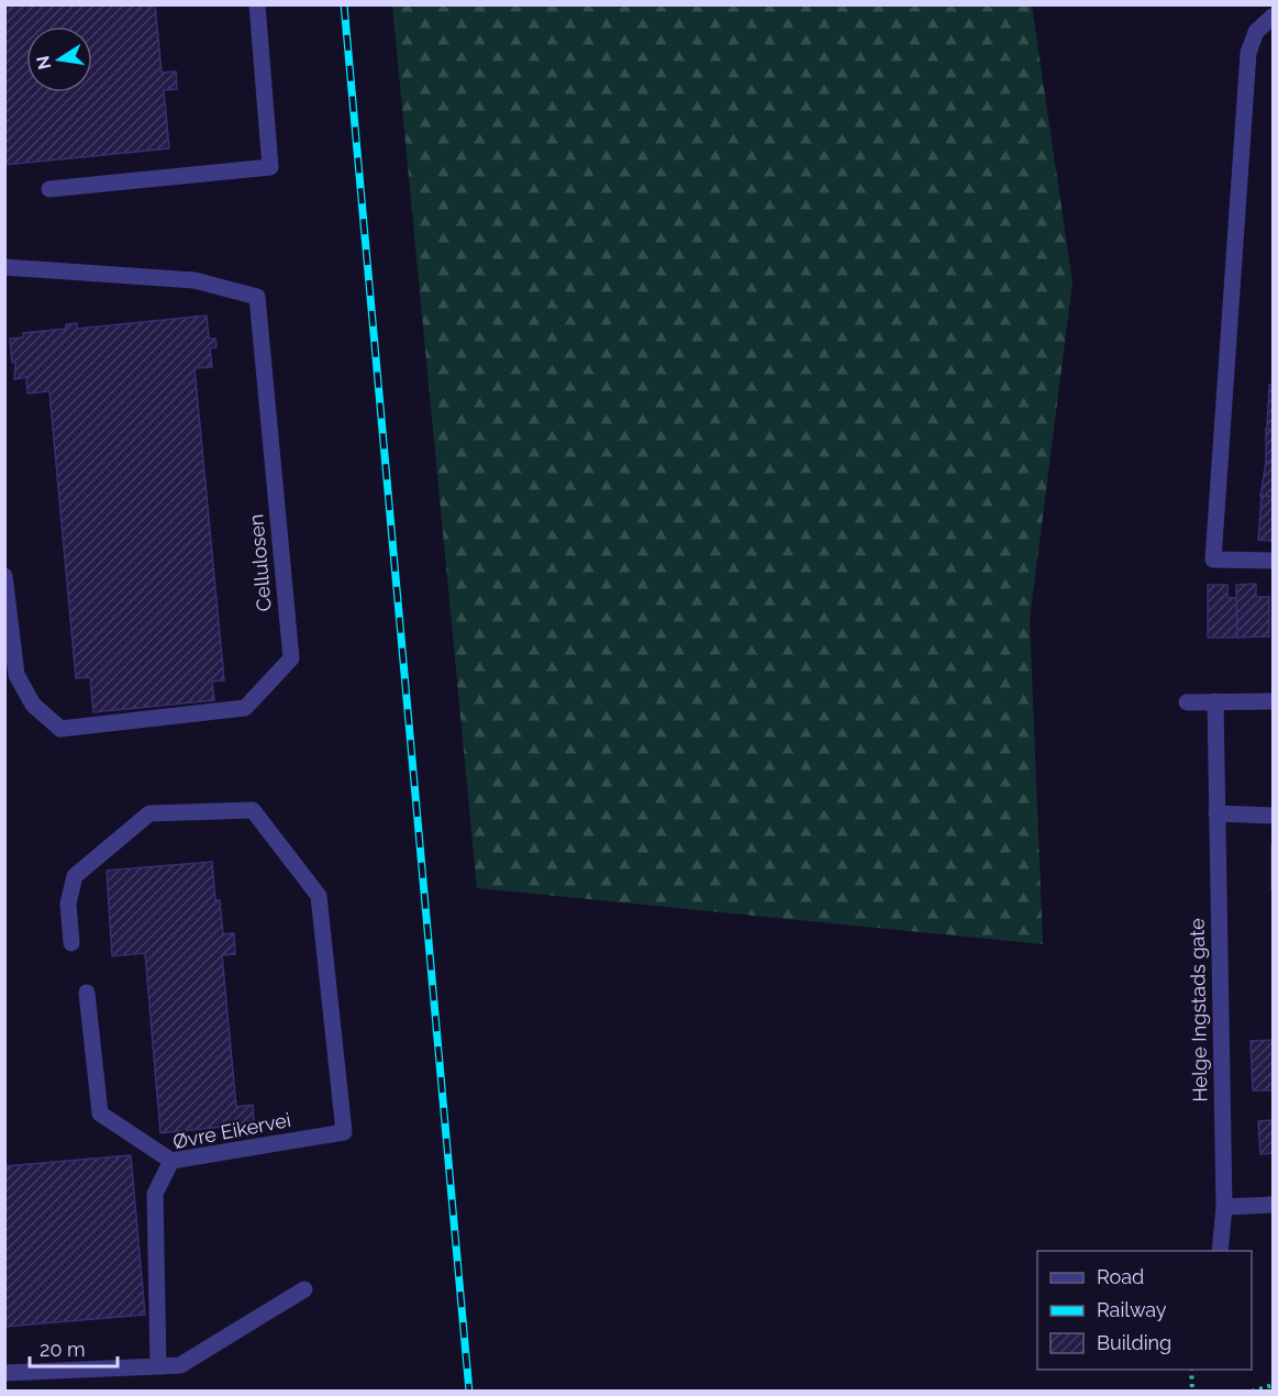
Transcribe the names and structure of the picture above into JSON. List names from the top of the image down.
{
  "streets": {
    "street": ["Cellulosen", "Helge Ingstads gate", "Øvre Eikervei"]
  },
  "legend": ["Road", "Railway", "Building"],
  "scale_bar": "20 m",
  "north": "left"
}
